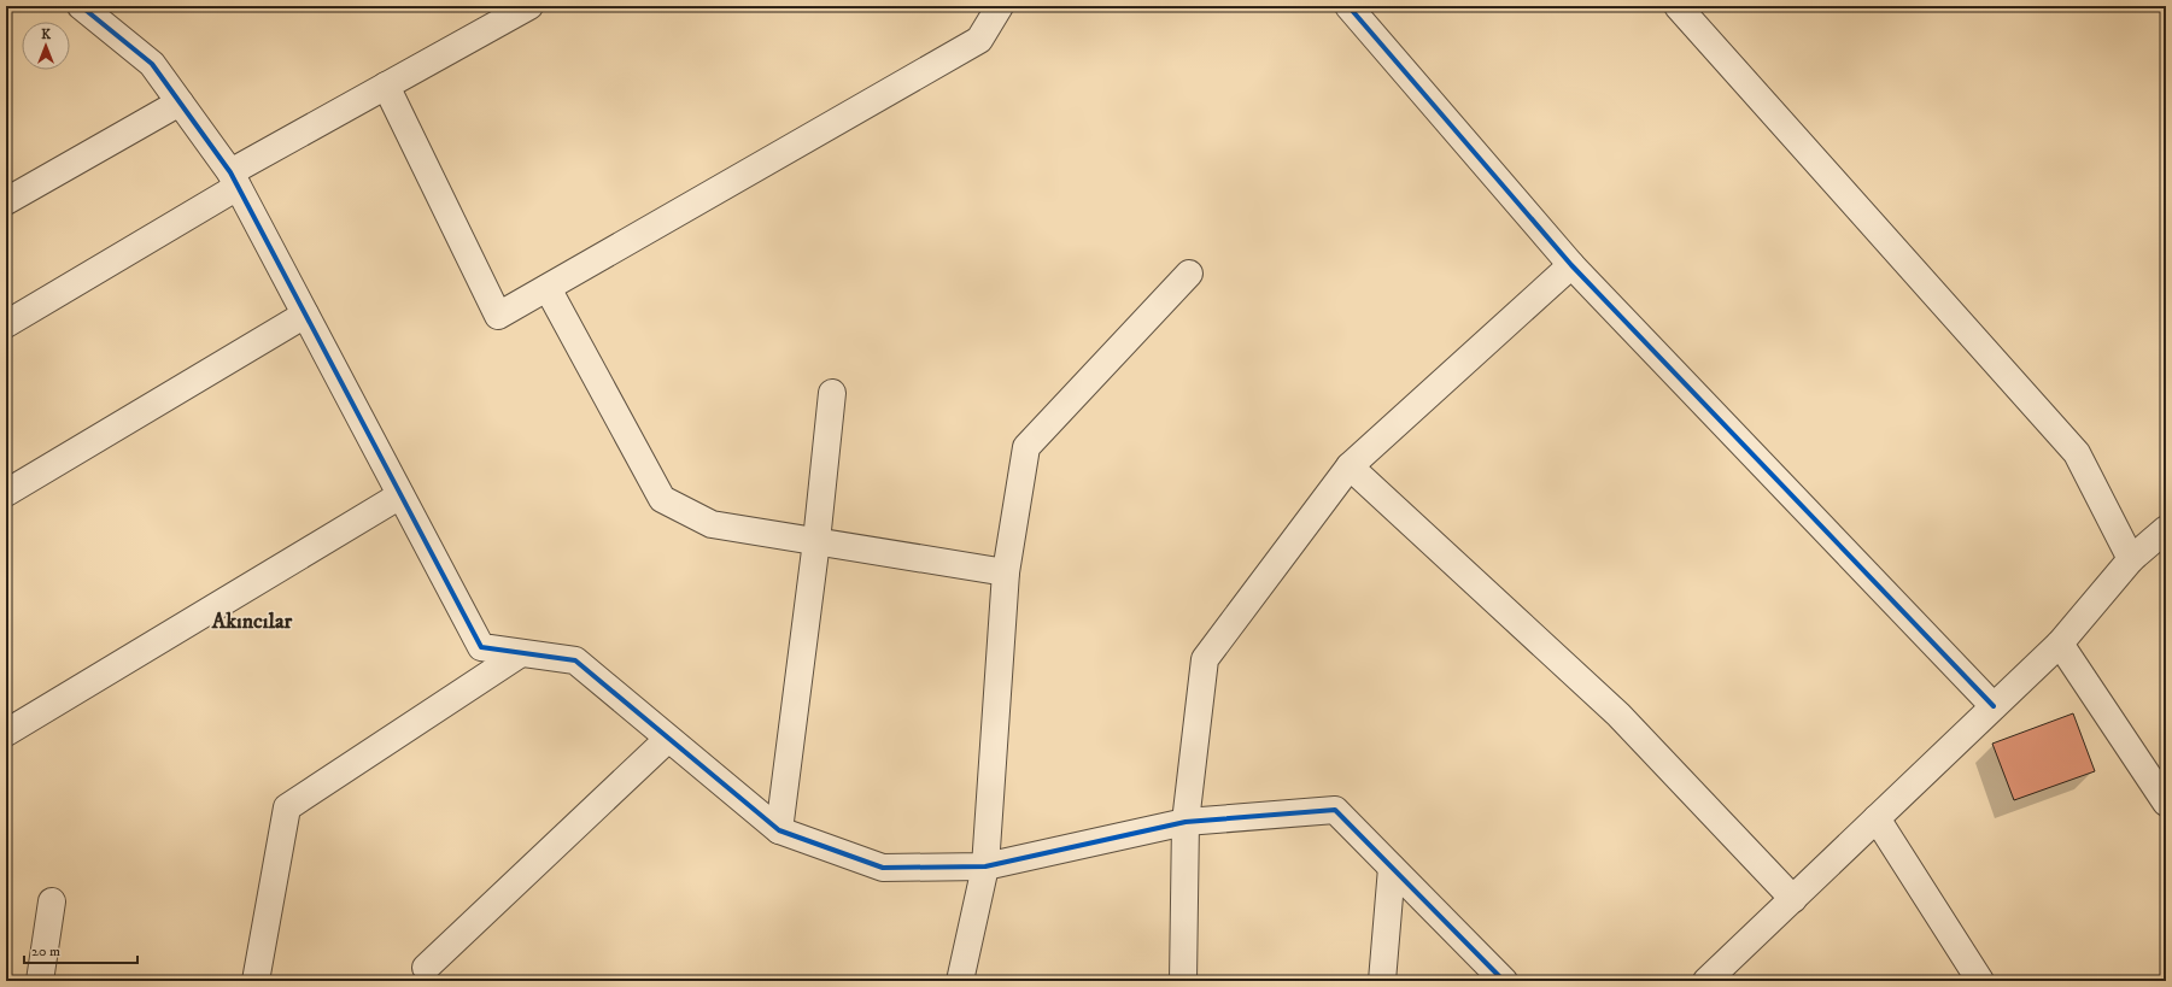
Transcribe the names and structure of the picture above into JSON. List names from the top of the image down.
{
  "districts": ["Akıncılar"],
  "scale_bar": "20 m",
  "north": "top"
}
